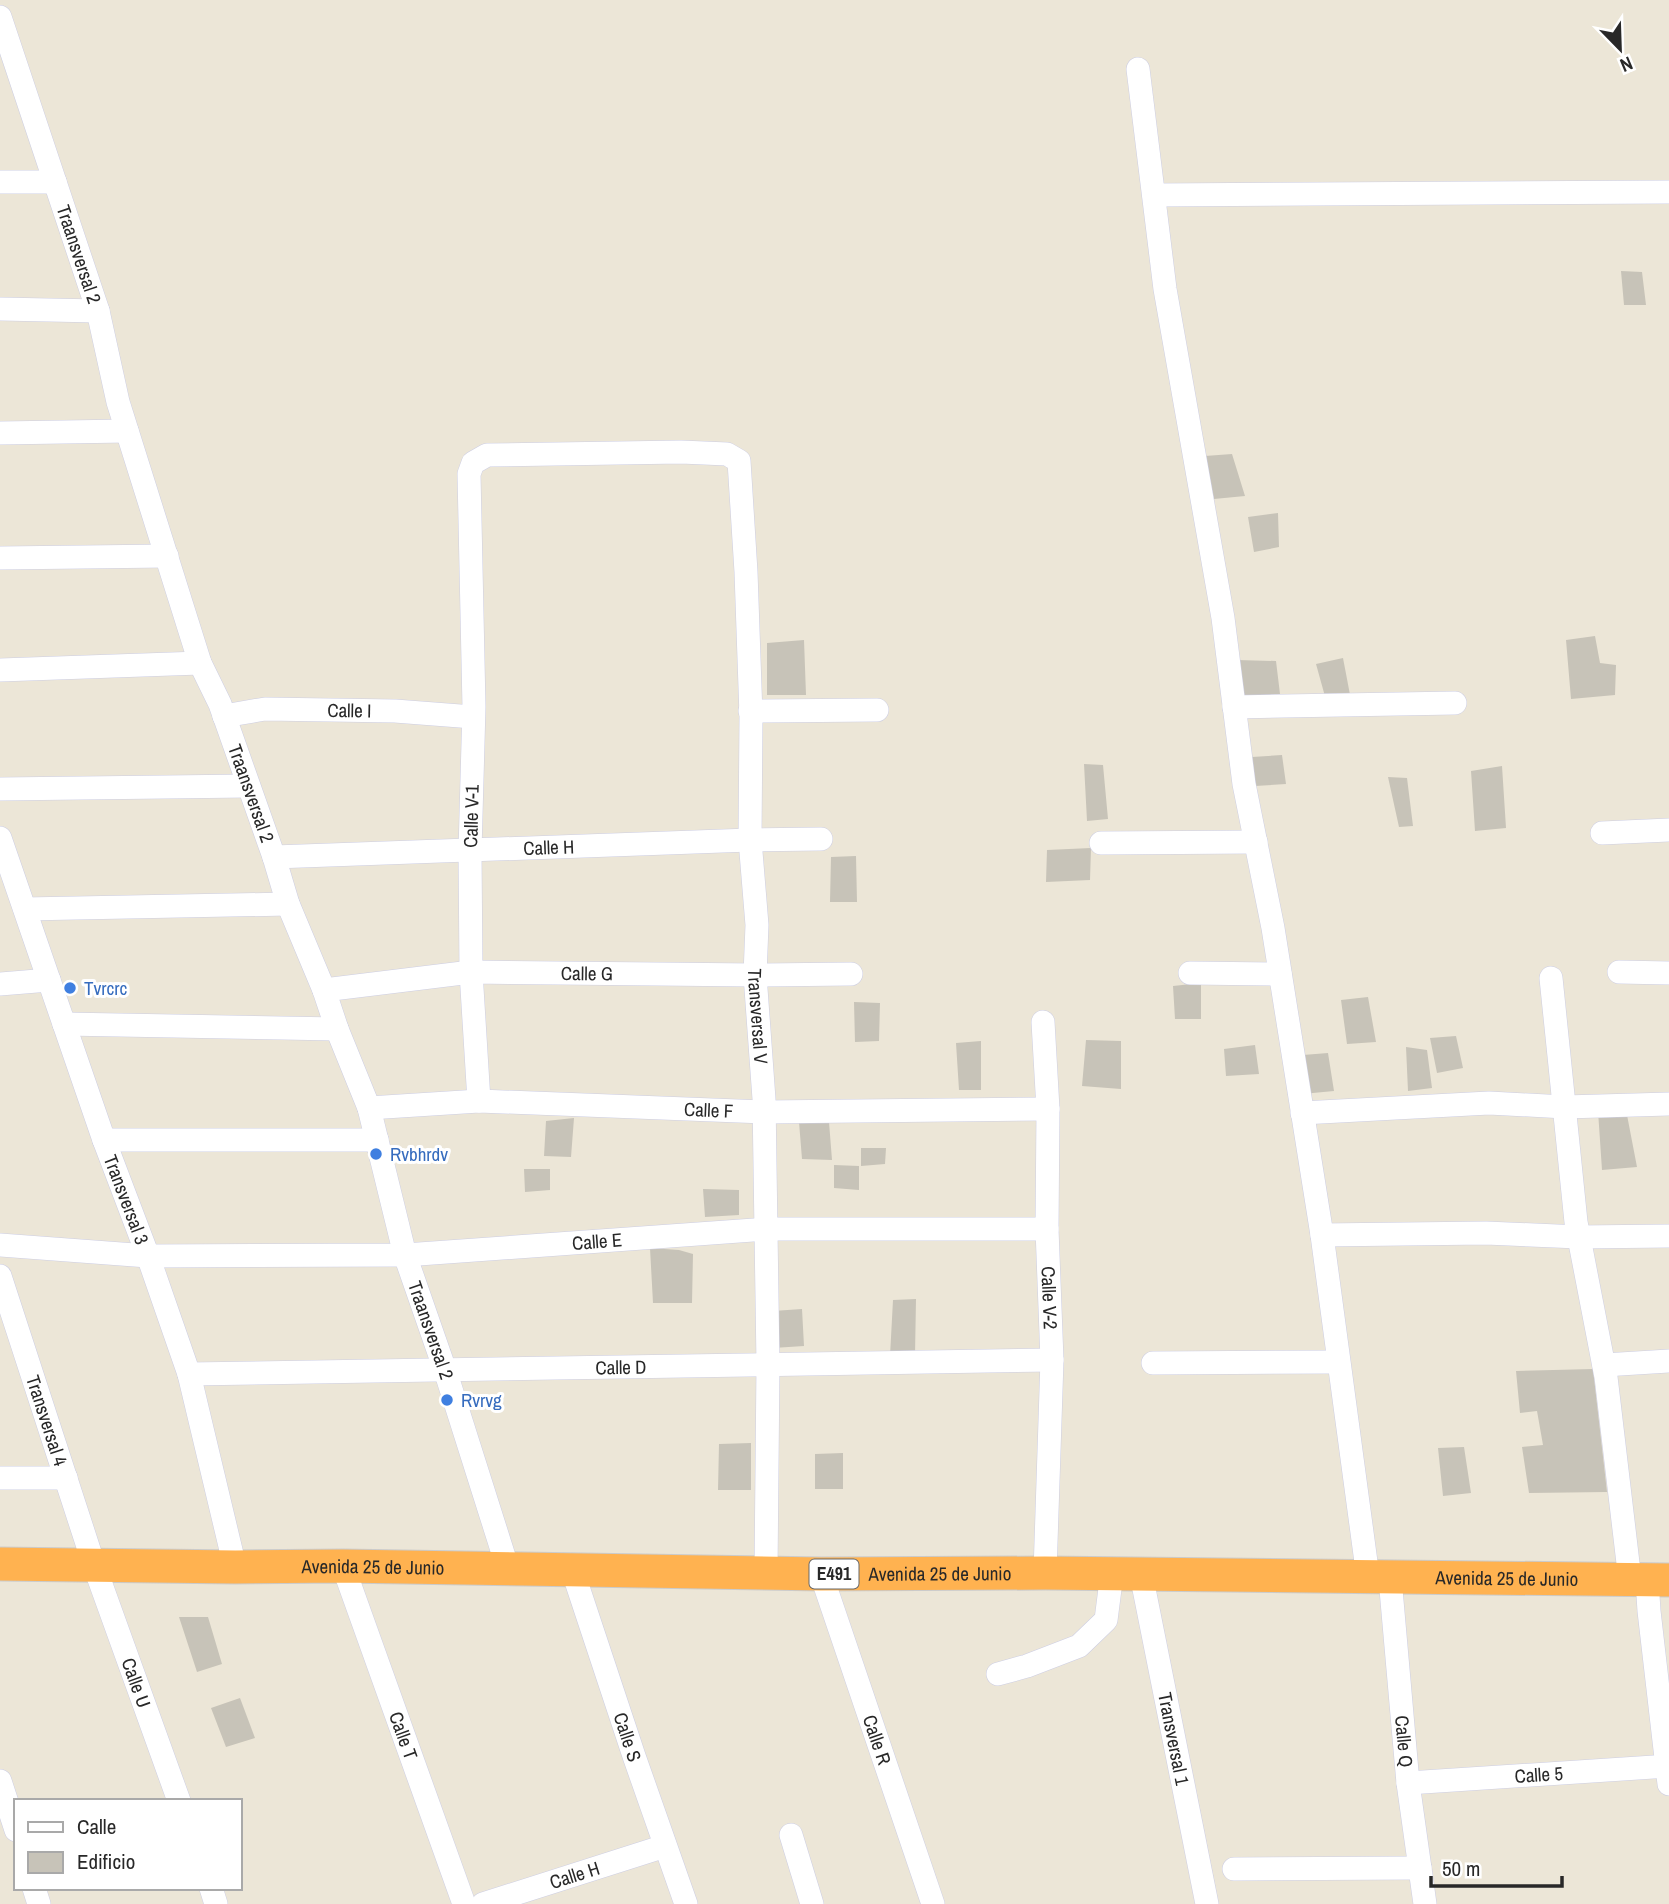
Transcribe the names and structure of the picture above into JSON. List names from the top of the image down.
{
  "streets": {
    "highway": ["Avenida 25 de Junio", "E491"],
    "street": [
      "Traansversal 2",
      "Calle I",
      "Calle V-1",
      "Calle H",
      "Calle G",
      "Transversal V",
      "Calle F",
      "Transversal 3",
      "Calle E",
      "Calle V-2",
      "Calle D",
      "Transversal 4",
      "Calle U",
      "Calle T",
      "Calle S",
      "Calle R",
      "Transversal 1",
      "Calle Q",
      "Calle 5"
    ]
  },
  "crossings": [
    ["Traansversal 2", "Calle I"],
    ["Traansversal 2", "Calle H"],
    ["Traansversal 2", "Calle G"],
    ["Traansversal 2", "Calle F"],
    ["Traansversal 2", "Calle E"],
    ["Traansversal 2", "Calle D"],
    ["Traansversal 2", "Avenida 25 de Junio"],
    ["Calle I", "Calle V-1"],
    ["Calle V-1", "Calle H"],
    ["Calle V-1", "Calle G"],
    ["Calle V-1", "Transversal V"],
    ["Calle V-1", "Calle F"],
    ["Calle H", "Transversal V"],
    ["Calle H", "Calle S"],
    ["Calle G", "Transversal V"],
    ["Transversal V", "Calle F"],
    ["Transversal V", "Calle E"],
    ["Transversal V", "Calle D"],
    ["Transversal V", "Avenida 25 de Junio"],
    ["Calle F", "Calle V-2"],
    ["Transversal 3", "Calle E"],
    ["Transversal 3", "Calle D"],
    ["Transversal 3", "Avenida 25 de Junio"],
    ["Calle E", "Calle V-2"],
    ["Calle V-2", "Calle D"],
    ["Calle V-2", "Avenida 25 de Junio"],
    ["Transversal 4", "Avenida 25 de Junio"],
    ["Transversal 4", "Calle U"],
    ["Avenida 25 de Junio", "Calle U"],
    ["Avenida 25 de Junio", "Calle T"],
    ["Avenida 25 de Junio", "Calle S"],
    ["Avenida 25 de Junio", "Calle R"],
    ["Avenida 25 de Junio", "Transversal 1"],
    ["Avenida 25 de Junio", "Calle Q"],
    ["Calle Q", "Calle 5"]
  ],
  "places": ["Tvrcrc", "Rvbhrdv", "Rvrvg"],
  "legend": ["Calle", "Edificio"],
  "scale_bar": "50 m",
  "north": "bottom right"
}
